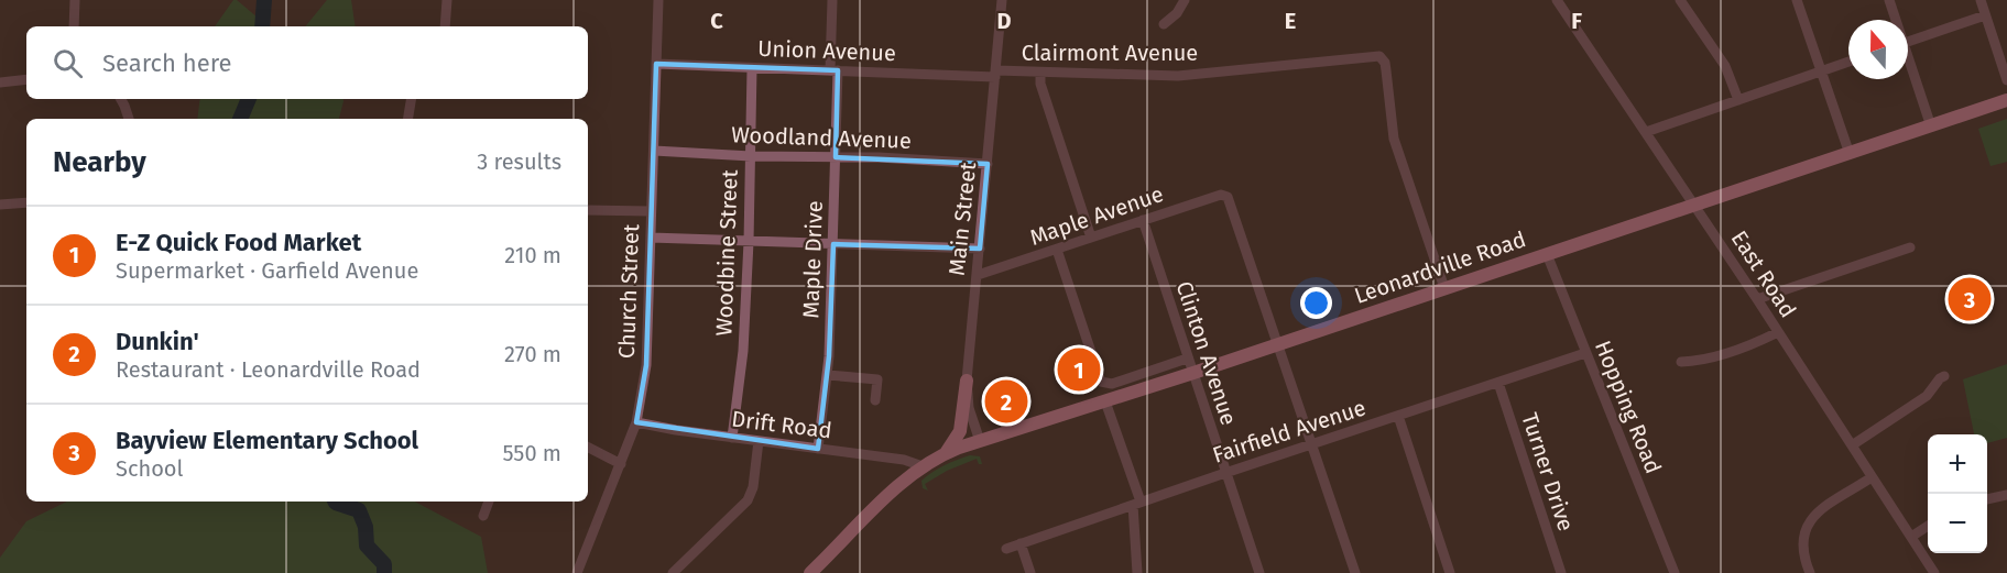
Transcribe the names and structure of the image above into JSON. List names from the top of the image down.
{
  "streets": {
    "main road": ["Leonardville Road"],
    "street": [
      "Union Avenue",
      "Clairmont Avenue",
      "Woodland Avenue",
      "Maple Avenue",
      "Main Street",
      "Woodbine Street",
      "Maple Drive",
      "East Road",
      "Church Street",
      "Clinton Avenue",
      "Hopping Road",
      "Drift Road",
      "Fairfield Avenue",
      "Turner Drive"
    ]
  },
  "crossings": [
    ["Union Avenue", "Clairmont Avenue"],
    ["Union Avenue", "Main Street"],
    ["Union Avenue", "Woodbine Street"],
    ["Union Avenue", "Maple Drive"],
    ["Union Avenue", "Church Street"],
    ["Clairmont Avenue", "Main Street"],
    ["Clairmont Avenue", "Leonardville Road"],
    ["Woodland Avenue", "Main Street"],
    ["Woodland Avenue", "Woodbine Street"],
    ["Woodland Avenue", "Maple Drive"],
    ["Woodland Avenue", "Church Street"],
    ["Maple Avenue", "Main Street"],
    ["Maple Avenue", "Leonardville Road"],
    ["Maple Avenue", "Clinton Avenue"],
    ["Main Street", "Leonardville Road"],
    ["Woodbine Street", "Drift Road"],
    ["Maple Drive", "Drift Road"],
    ["Leonardville Road", "East Road"],
    ["Leonardville Road", "Clinton Avenue"],
    ["Leonardville Road", "Hopping Road"],
    ["Leonardville Road", "Drift Road"],
    ["Church Street", "Drift Road"],
    ["Clinton Avenue", "Fairfield Avenue"],
    ["Hopping Road", "Fairfield Avenue"],
    ["Fairfield Avenue", "Turner Drive"]
  ],
  "north": "top",
  "page": {
    "search": "Search here",
    "heading": ["Nearby", "3 results"],
    "list": [
      {
        "mark": "1",
        "name": "E-Z Quick Food Market",
        "note": "Supermarket · Garfield Avenue",
        "value": "210 m"
      },
      {
        "mark": "2",
        "name": "Dunkin'",
        "note": "Restaurant · Leonardville Road",
        "value": "270 m"
      },
      {
        "mark": "3",
        "name": "Bayview Elementary School",
        "note": "School",
        "value": "550 m"
      }
    ],
    "pins": ["3", "1", "2"],
    "map_buttons": ["+", "−"]
  },
  "grid": {
    "columns": [
      "C",
      "D",
      "E",
      "F"
    ]
  }
}
